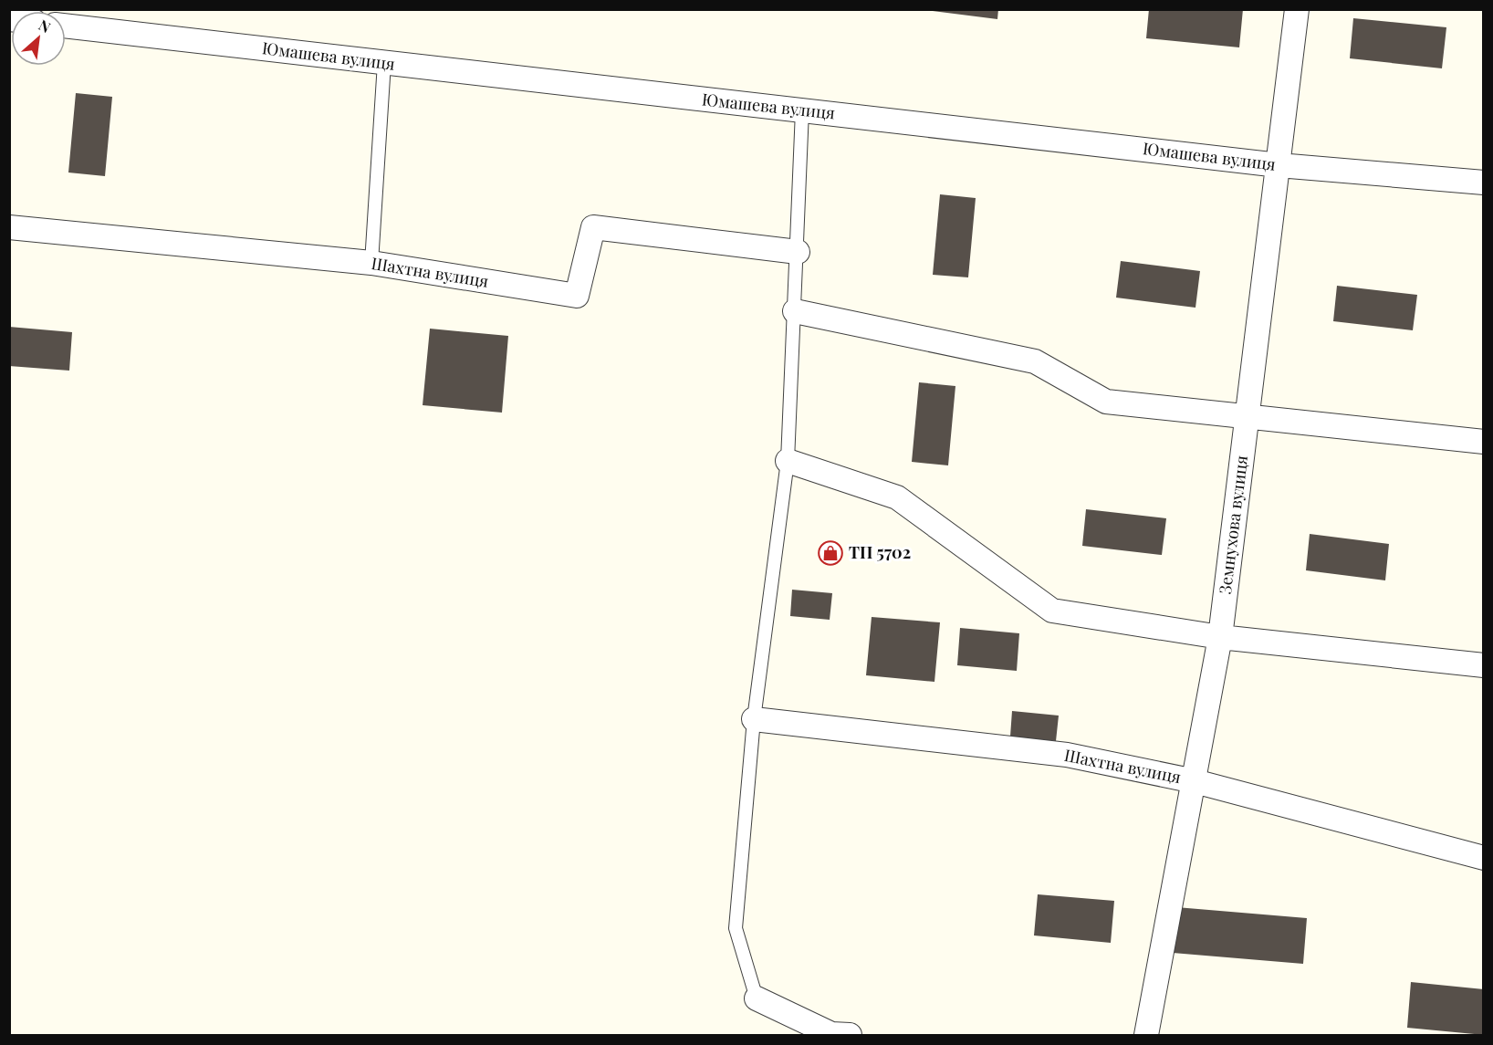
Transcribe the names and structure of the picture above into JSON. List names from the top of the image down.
{
  "streets": {
    "street": ["Юмашева вулиця", "Шахтна вулиця", "Земнухова вулиця"]
  },
  "crossings": [
    ["Юмашева вулиця", "Земнухова вулиця"],
    ["Шахтна вулиця", "Земнухова вулиця"]
  ],
  "places": {
    "shop": ["ТП 5702"]
  },
  "north": "top right"
}
